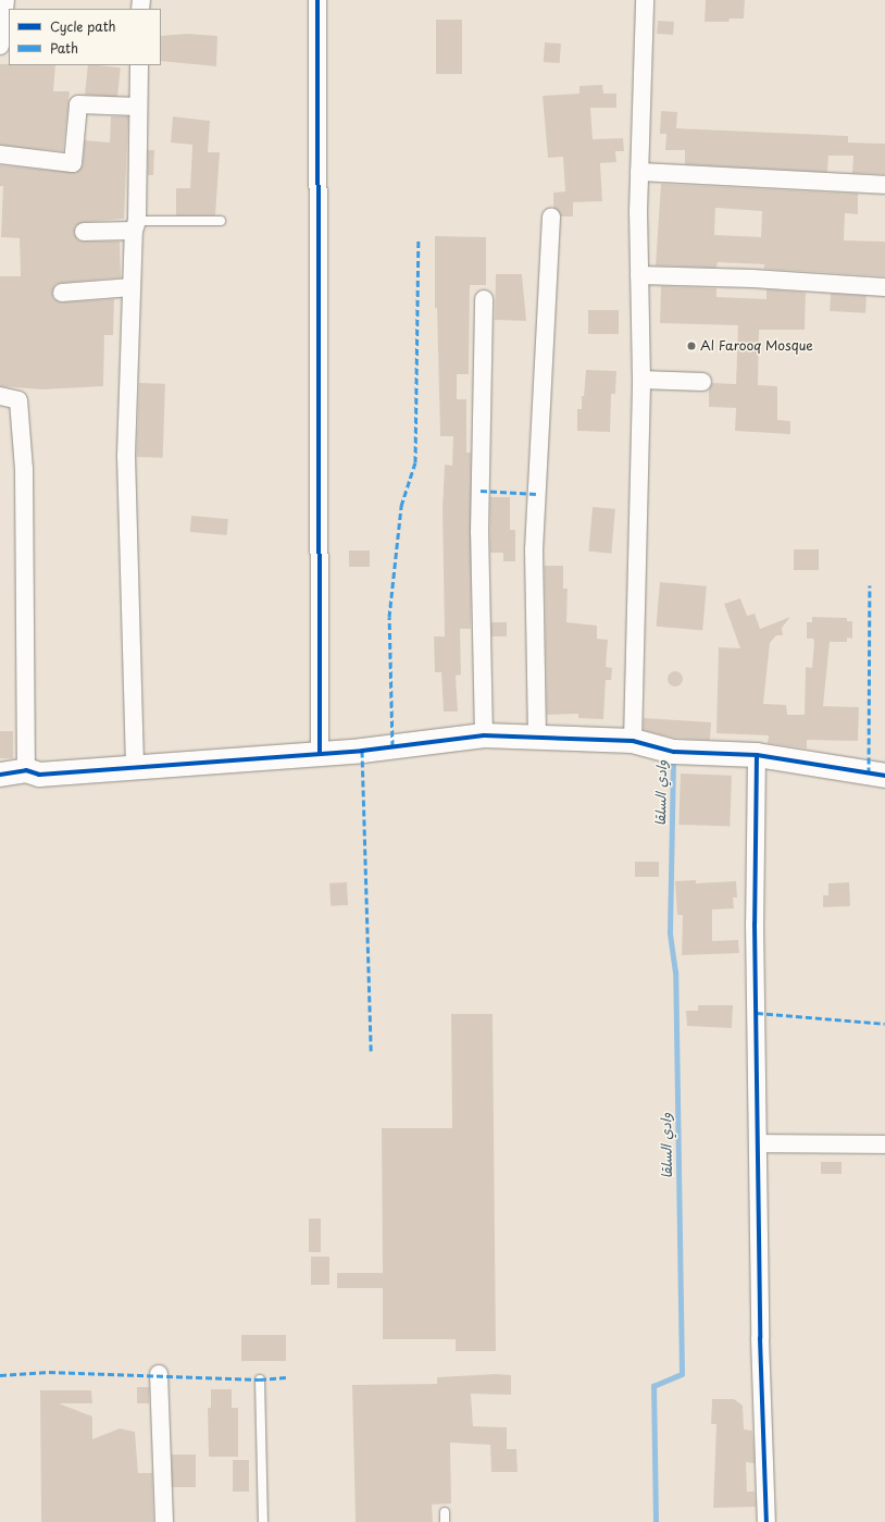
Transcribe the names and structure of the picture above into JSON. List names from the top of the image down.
{
  "water": ["وادي السلقا"],
  "places": ["Al Farooq Mosque"],
  "legend": ["Cycle path", "Path"]
}
